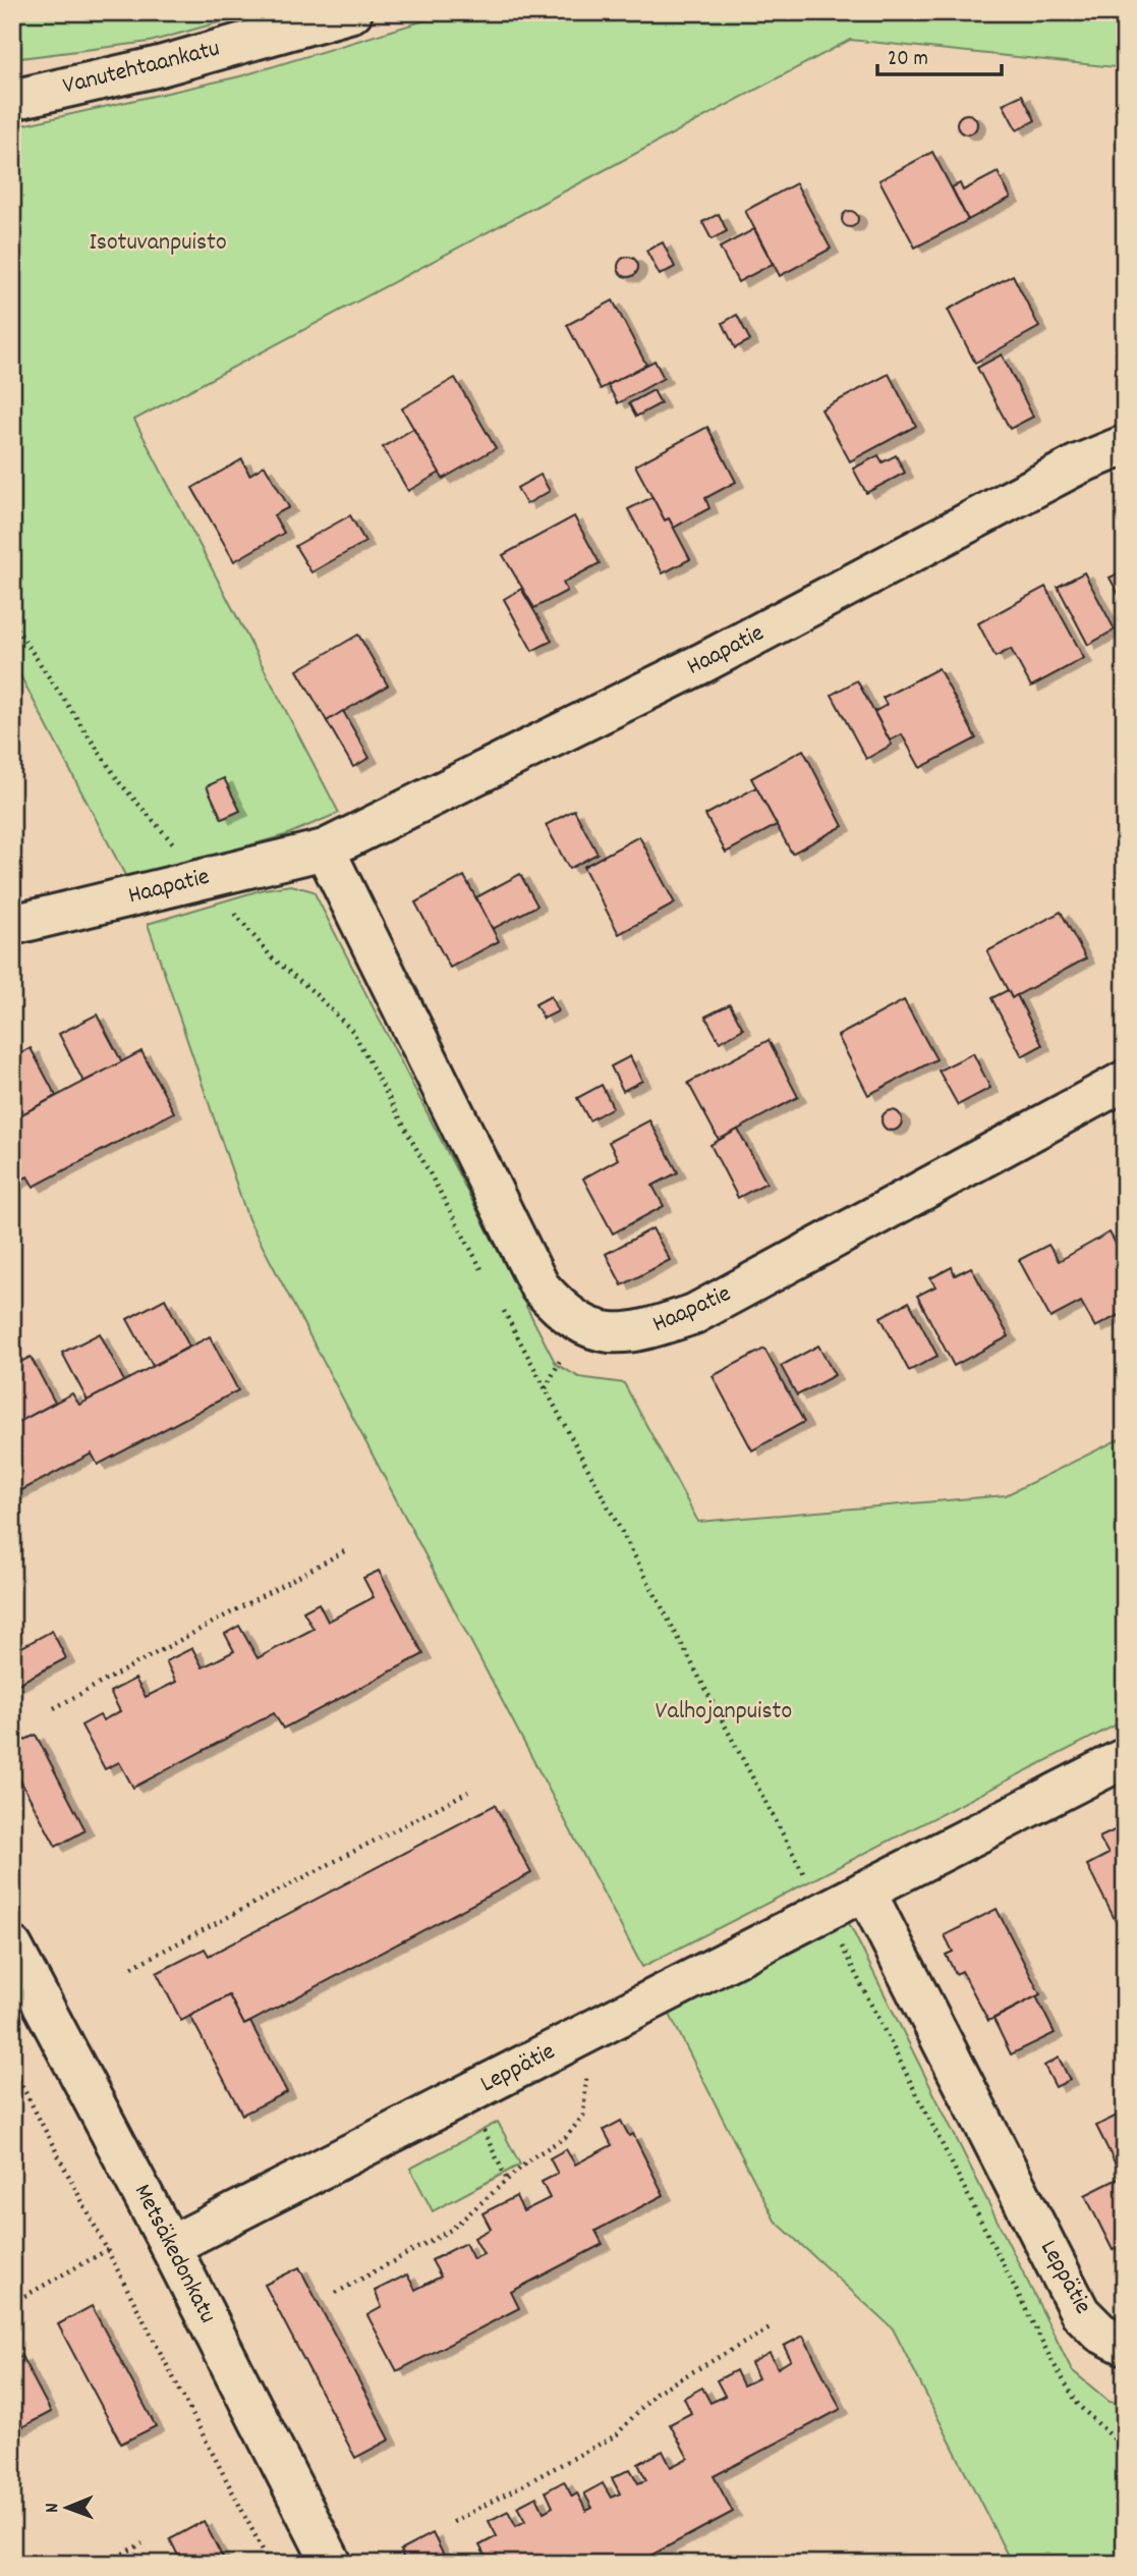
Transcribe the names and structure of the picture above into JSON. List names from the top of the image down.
{
  "streets": {
    "street": [
      "Vanutehtaankatu",
      "Haapatie",
      "Leppätie",
      "Metsäkedonkatu"
    ]
  },
  "crossings": [
    ["Leppätie", "Metsäkedonkatu"]
  ],
  "parks": ["Isotuvanpuisto", "Valhojanpuisto"],
  "scale_bar": "20 m",
  "north": "left"
}
